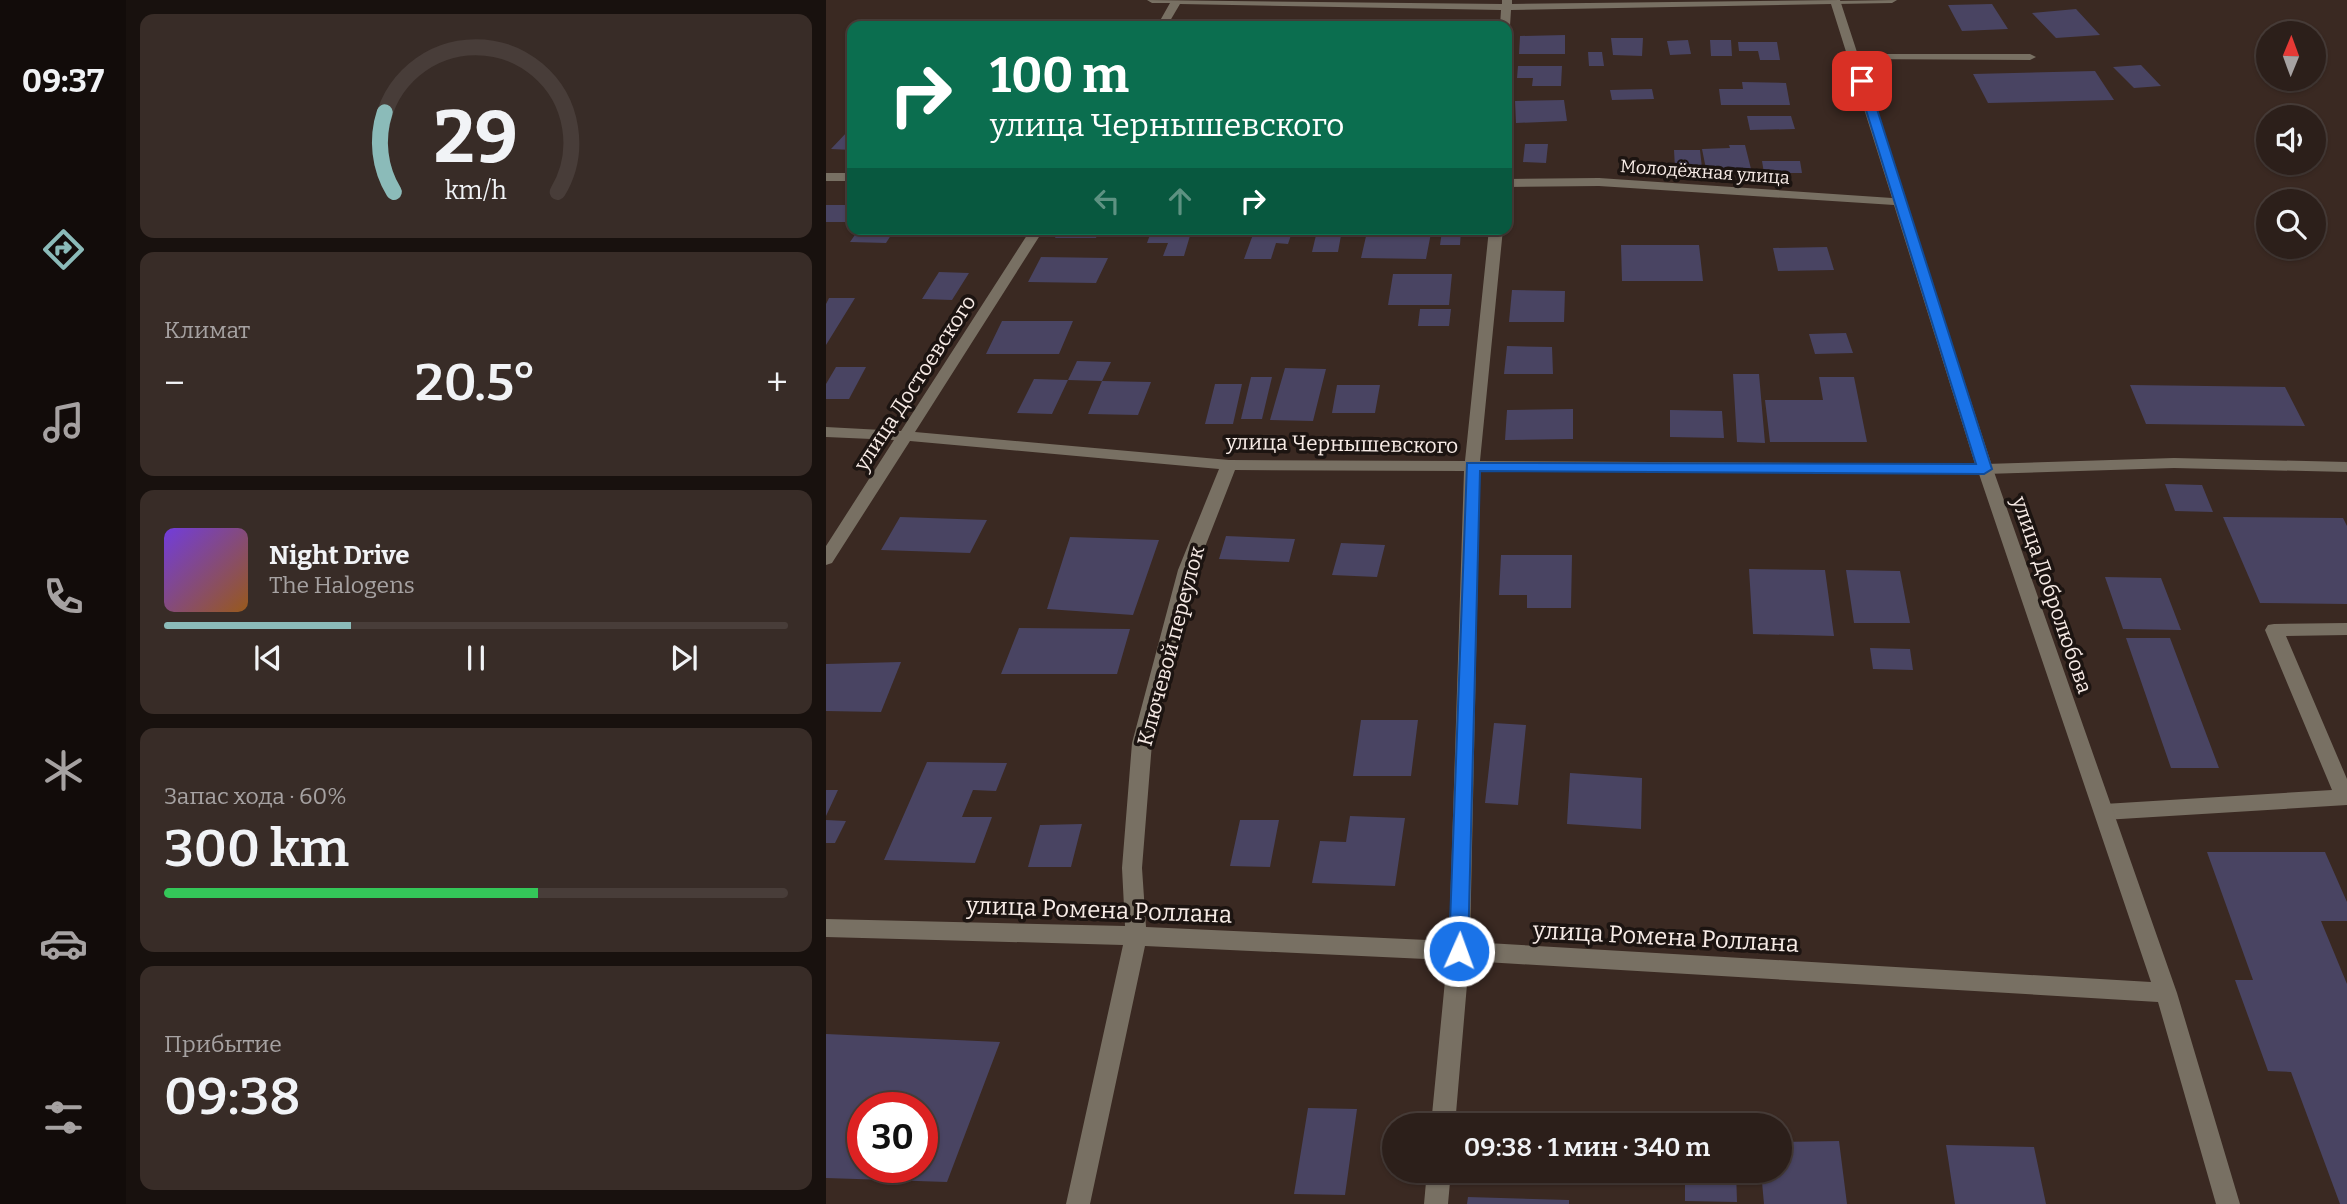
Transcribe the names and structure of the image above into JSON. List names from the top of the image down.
{
  "streets": {
    "street": [
      "Молодёжная улица",
      "улица Достоевского",
      "улица Чернышевского",
      "улица Добролюбова",
      "Ключевой переулок",
      "улица Ромена Роллана"
    ]
  },
  "crossings": [
    ["Молодёжная улица", "улица Добролюбова"],
    ["улица Достоевского", "улица Чернышевского"],
    ["улица Чернышевского", "улица Добролюбова"],
    ["улица Чернышевского", "Ключевой переулок"],
    ["улица Добролюбова", "улица Ромена Роллана"],
    ["Ключевой переулок", "улица Ромена Роллана"]
  ],
  "north": "top",
  "page": {
    "tabs": "09:37",
    "turn": ["100 m", "улица Чернышевского"],
    "tile": [
      "Климат",
      ["Запас хода · 60%", "300 km"],
      ["Прибытие", "09:38"]
    ],
    "heat": ["−", "20.5°", "+"],
    "song": ["Night Drive", "The Halogens"],
    "limit": "30",
    "trip": "09:38 · 1 мин · 340 m",
    "gauge": ["29", "km/h"]
  }
}
